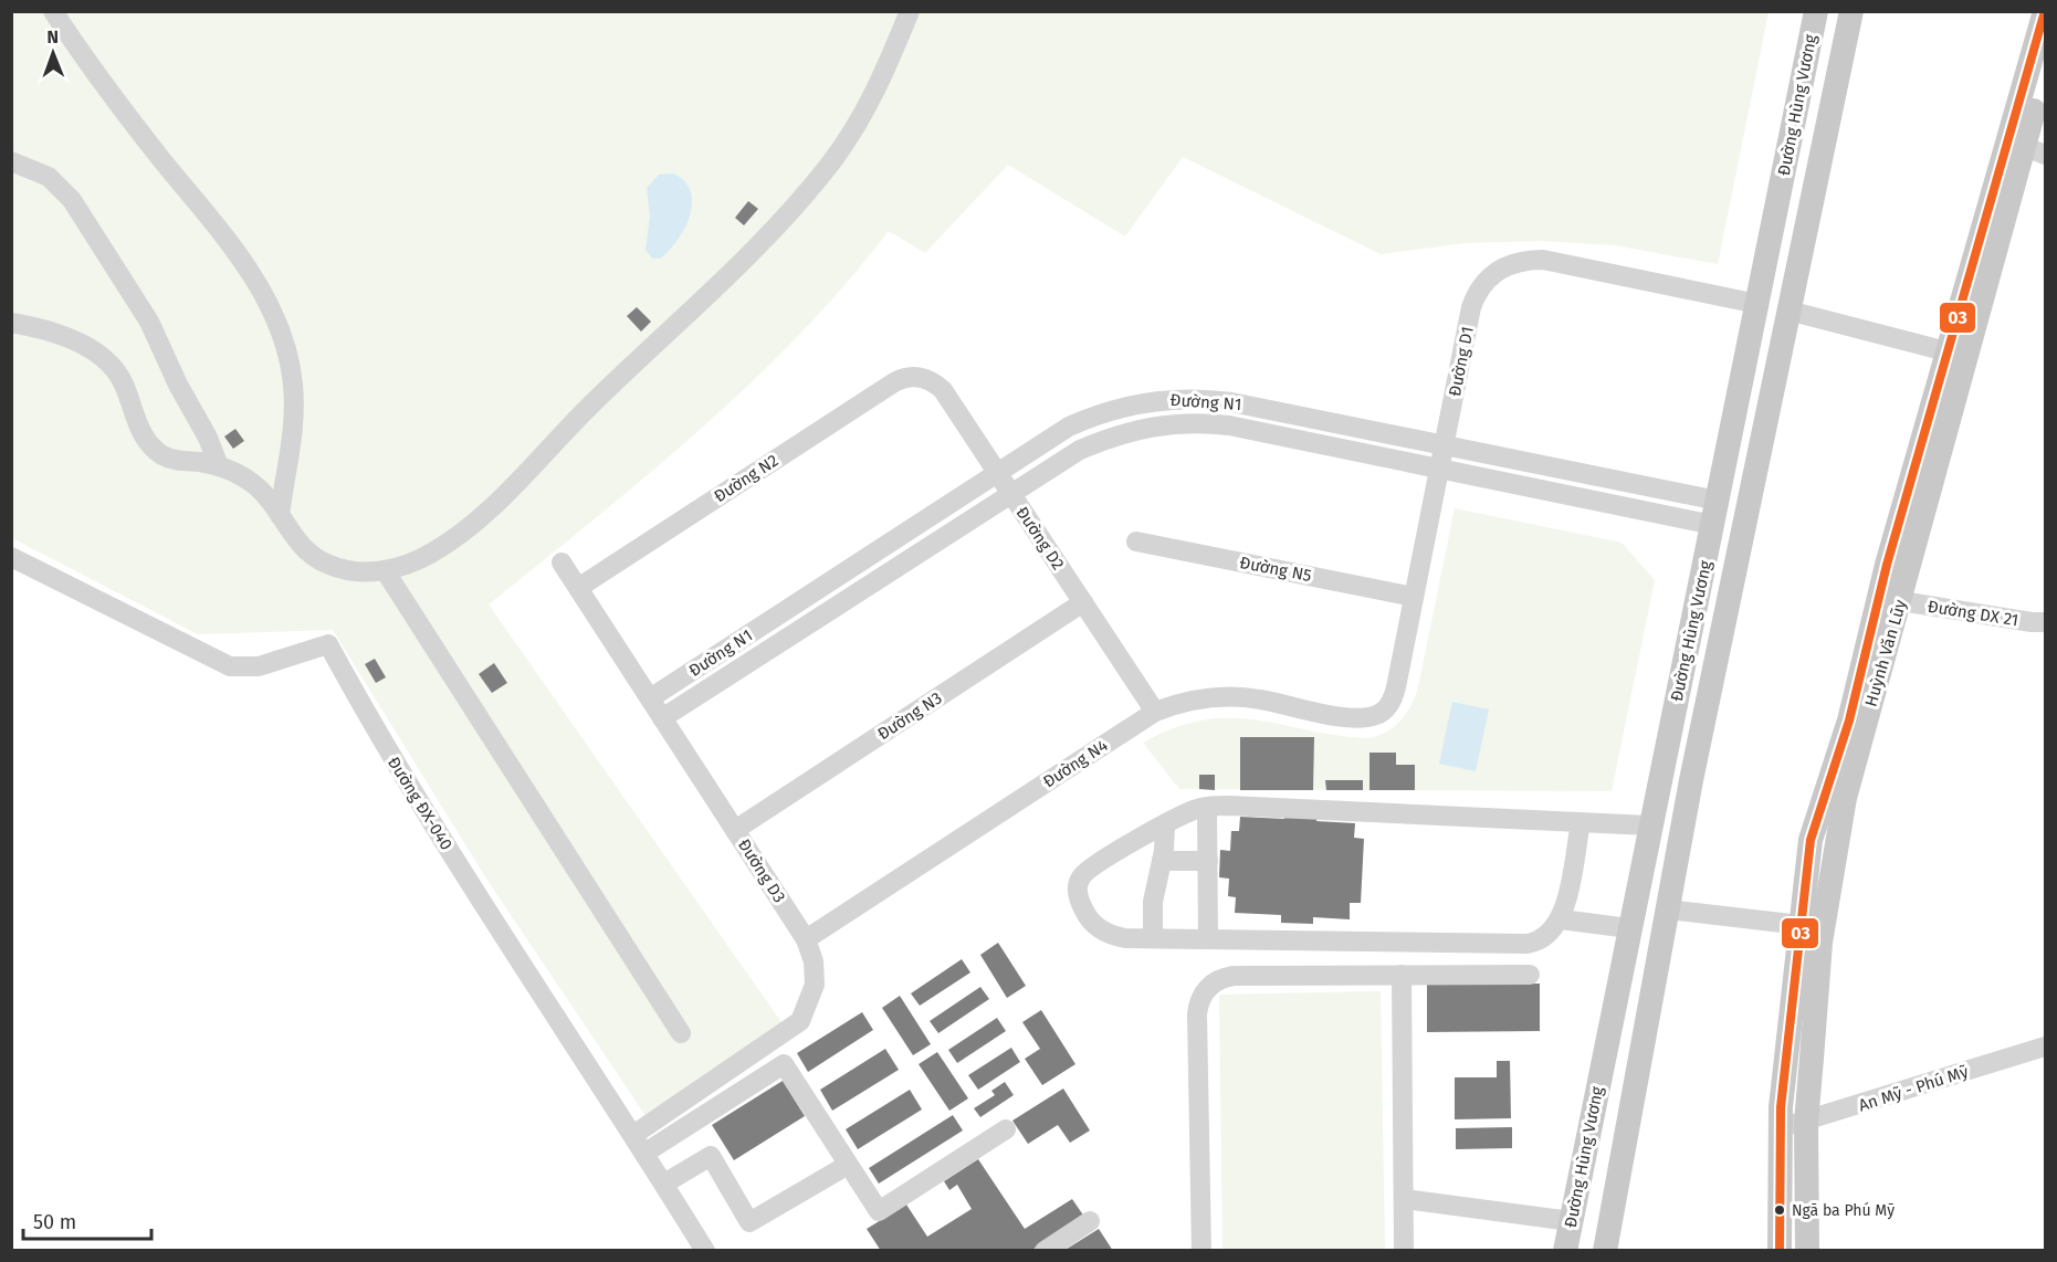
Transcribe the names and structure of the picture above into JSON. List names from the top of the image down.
{
  "streets": {
    "main road": ["Đường Hùng Vương", "Huỳnh Văn Lũy"],
    "street": [
      "Đường D1",
      "Đường N1",
      "Đường N2",
      "Đường D2",
      "Đường N5",
      "Đường DX 21",
      "Đường N3",
      "Đường N4",
      "Đường ĐX-040",
      "Đường D3",
      "An Mỹ - Phú Mỹ"
    ]
  },
  "crossings": [
    ["Đường Hùng Vương", "Đường D1"],
    ["Đường Hùng Vương", "Đường N1"],
    ["Đường D1", "Đường N1"],
    ["Đường D1", "Đường N5"],
    ["Đường D1", "Đường N4"],
    ["Đường N1", "Đường D2"],
    ["Đường N1", "Đường D3"],
    ["Đường N2", "Đường D2"],
    ["Đường N2", "Đường D3"],
    ["Đường D2", "Đường N3"],
    ["Đường D2", "Đường N4"],
    ["Đường DX 21", "Huỳnh Văn Lũy"],
    ["Huỳnh Văn Lũy", "An Mỹ - Phú Mỹ"],
    ["Đường N3", "Đường D3"],
    ["Đường N4", "Đường D3"],
    ["Đường ĐX-040", "Đường D3"]
  ],
  "places": ["Ngã ba Phú Mỹ"],
  "lines": ["transit line 03"],
  "scale_bar": "50 m",
  "north": "top"
}
